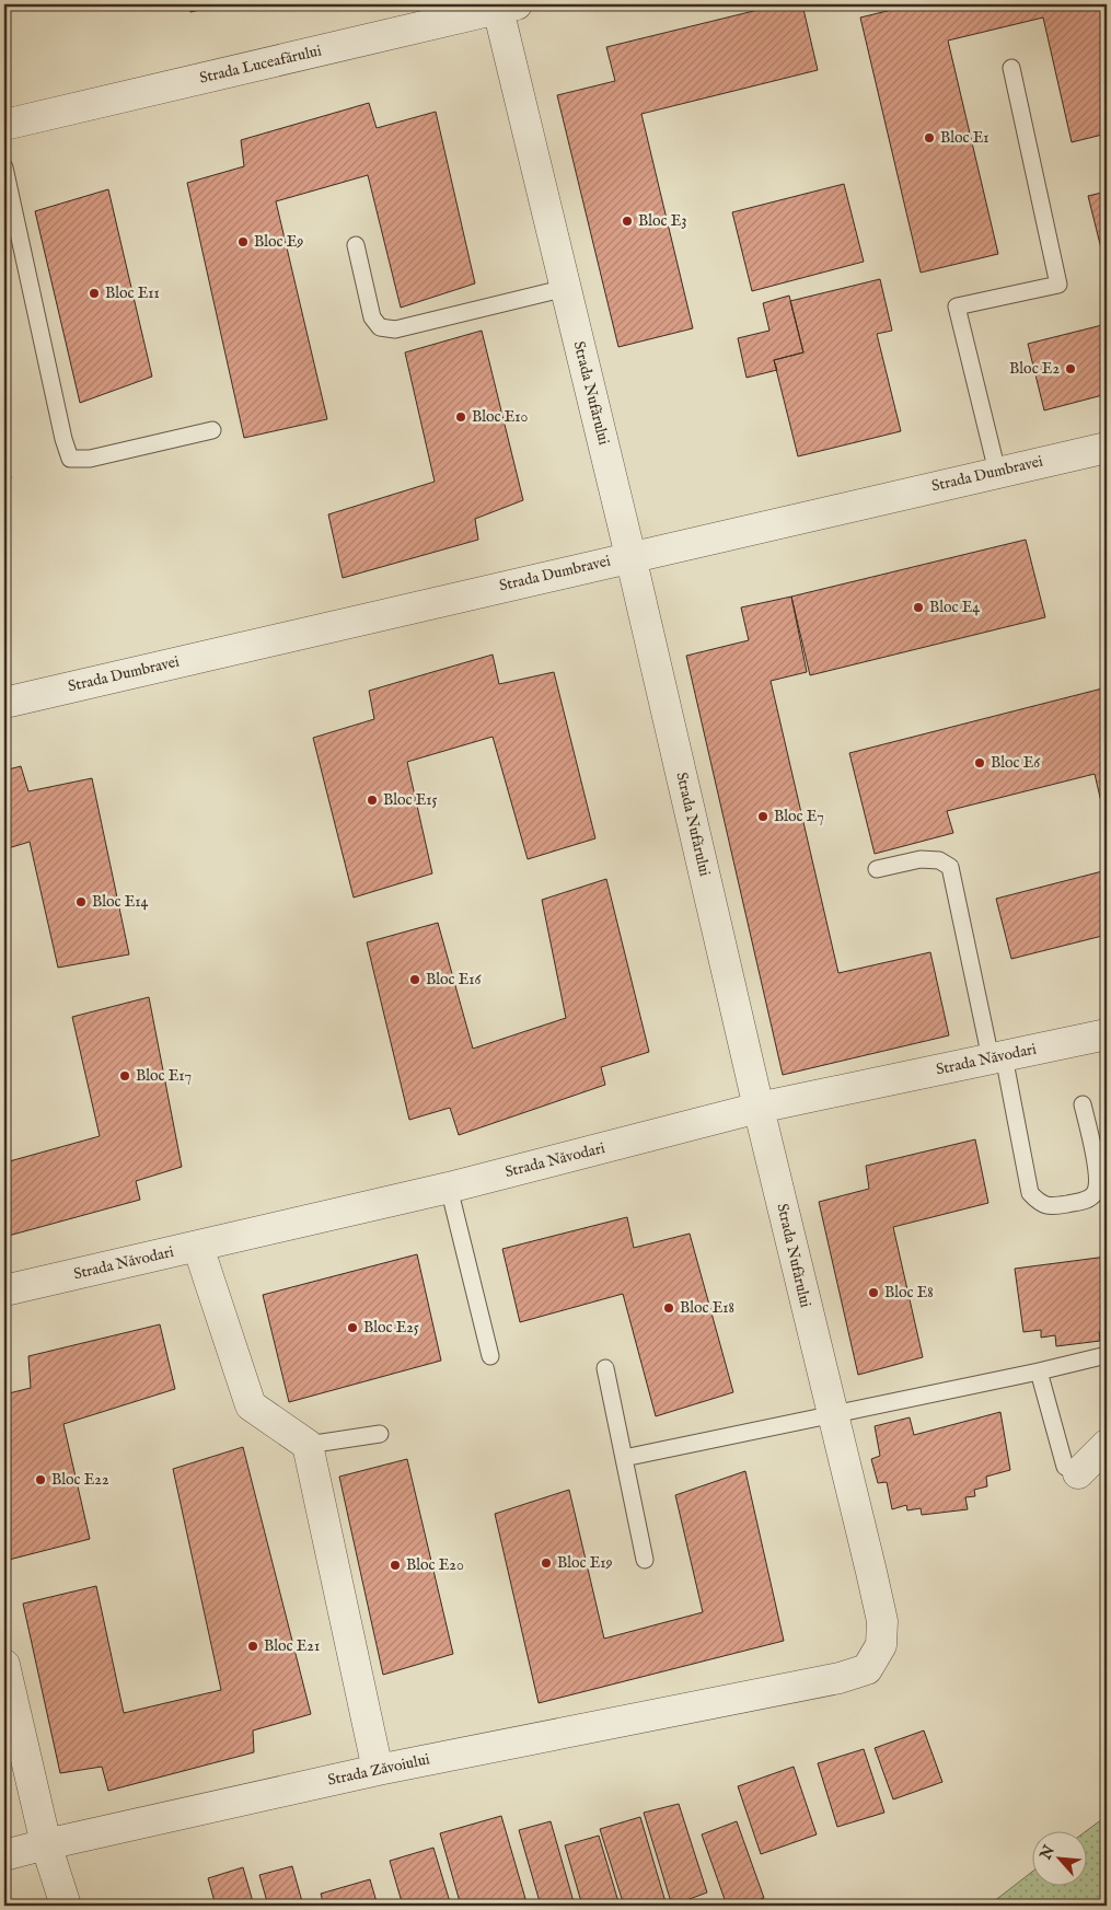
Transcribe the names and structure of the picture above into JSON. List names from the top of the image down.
{
  "streets": {
    "street": [
      "Strada Luceafărului",
      "Strada Nufărului",
      "Strada Dumbravei",
      "Strada Năvodari",
      "Strada Zăvoiului"
    ]
  },
  "crossings": [
    ["Strada Luceafărului", "Strada Nufărului"],
    ["Strada Nufărului", "Strada Dumbravei"],
    ["Strada Nufărului", "Strada Năvodari"],
    ["Strada Nufărului", "Strada Zăvoiului"]
  ],
  "places": [
    "Bloc E1",
    "Bloc E3",
    "Bloc E9",
    "Bloc E11",
    "Bloc E2",
    "Bloc E10",
    "Bloc E4",
    "Bloc E6",
    "Bloc E15",
    "Bloc E7",
    "Bloc E14",
    "Bloc E16",
    "Bloc E17",
    "Bloc E8",
    "Bloc E18",
    "Bloc E25",
    "Bloc E22",
    "Bloc E19",
    "Bloc E20",
    "Bloc E21"
  ],
  "north": "top left"
}
